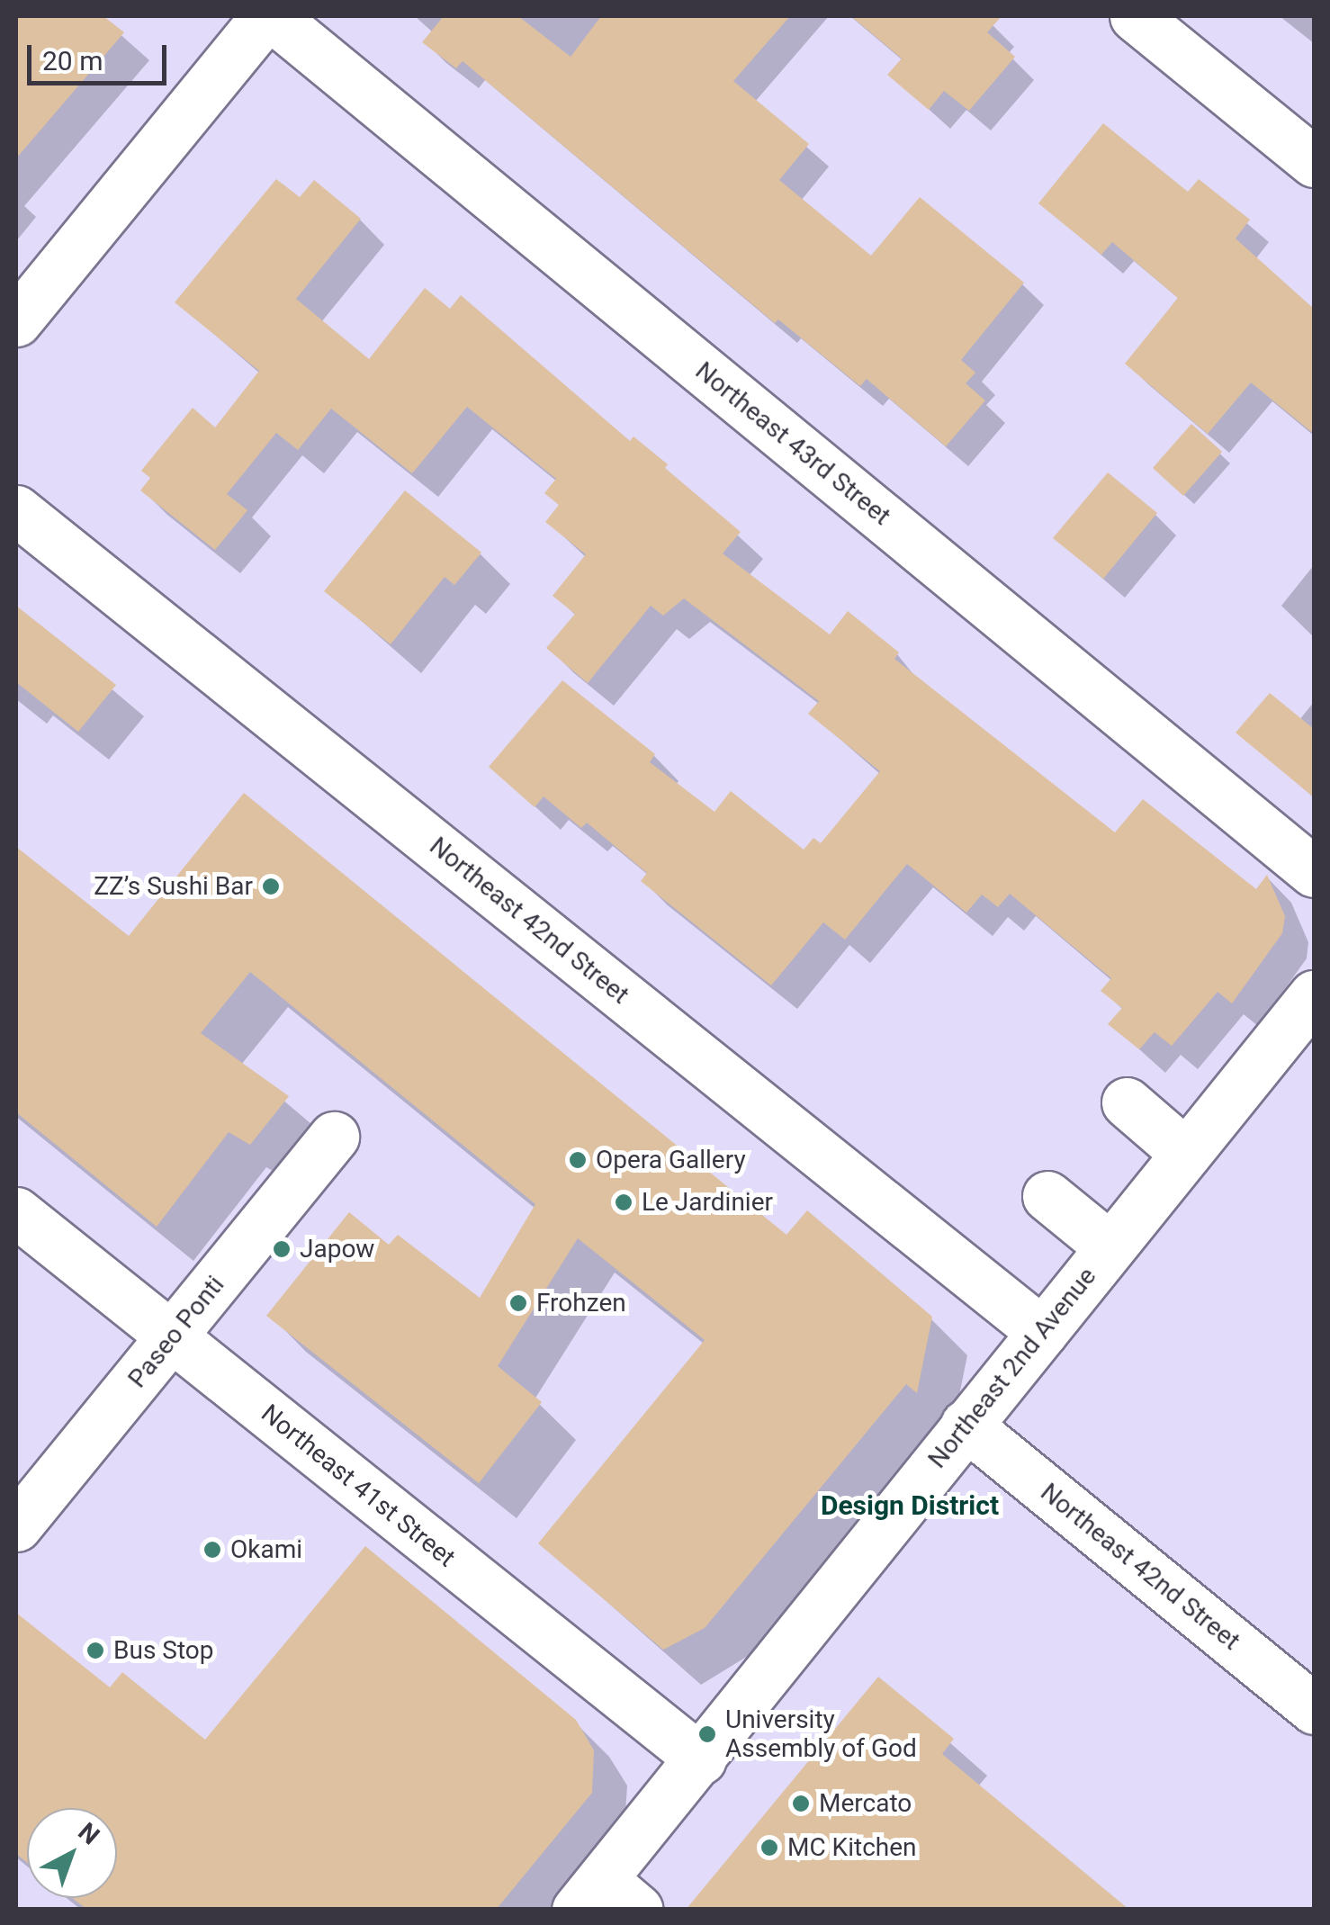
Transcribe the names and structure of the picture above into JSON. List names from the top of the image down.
{
  "streets": {
    "street": [
      "Northeast 43rd Street",
      "Northeast 42nd Street",
      "Paseo Ponti",
      "Northeast 2nd Avenue",
      "Northeast 41st Street"
    ]
  },
  "crossings": [
    ["Northeast 42nd Street", "Northeast 2nd Avenue"],
    ["Paseo Ponti", "Northeast 41st Street"],
    ["Northeast 2nd Avenue", "Northeast 41st Street"]
  ],
  "districts": ["Design District"],
  "places": [
    "ZZ’s Sushi Bar",
    "Opera Gallery",
    "Le Jardinier",
    "Japow",
    "Frohzen",
    "Okami",
    "Bus Stop",
    "University Assembly of God",
    "Mercato",
    "MC Kitchen"
  ],
  "scale_bar": "20 m",
  "north": "top right"
}
